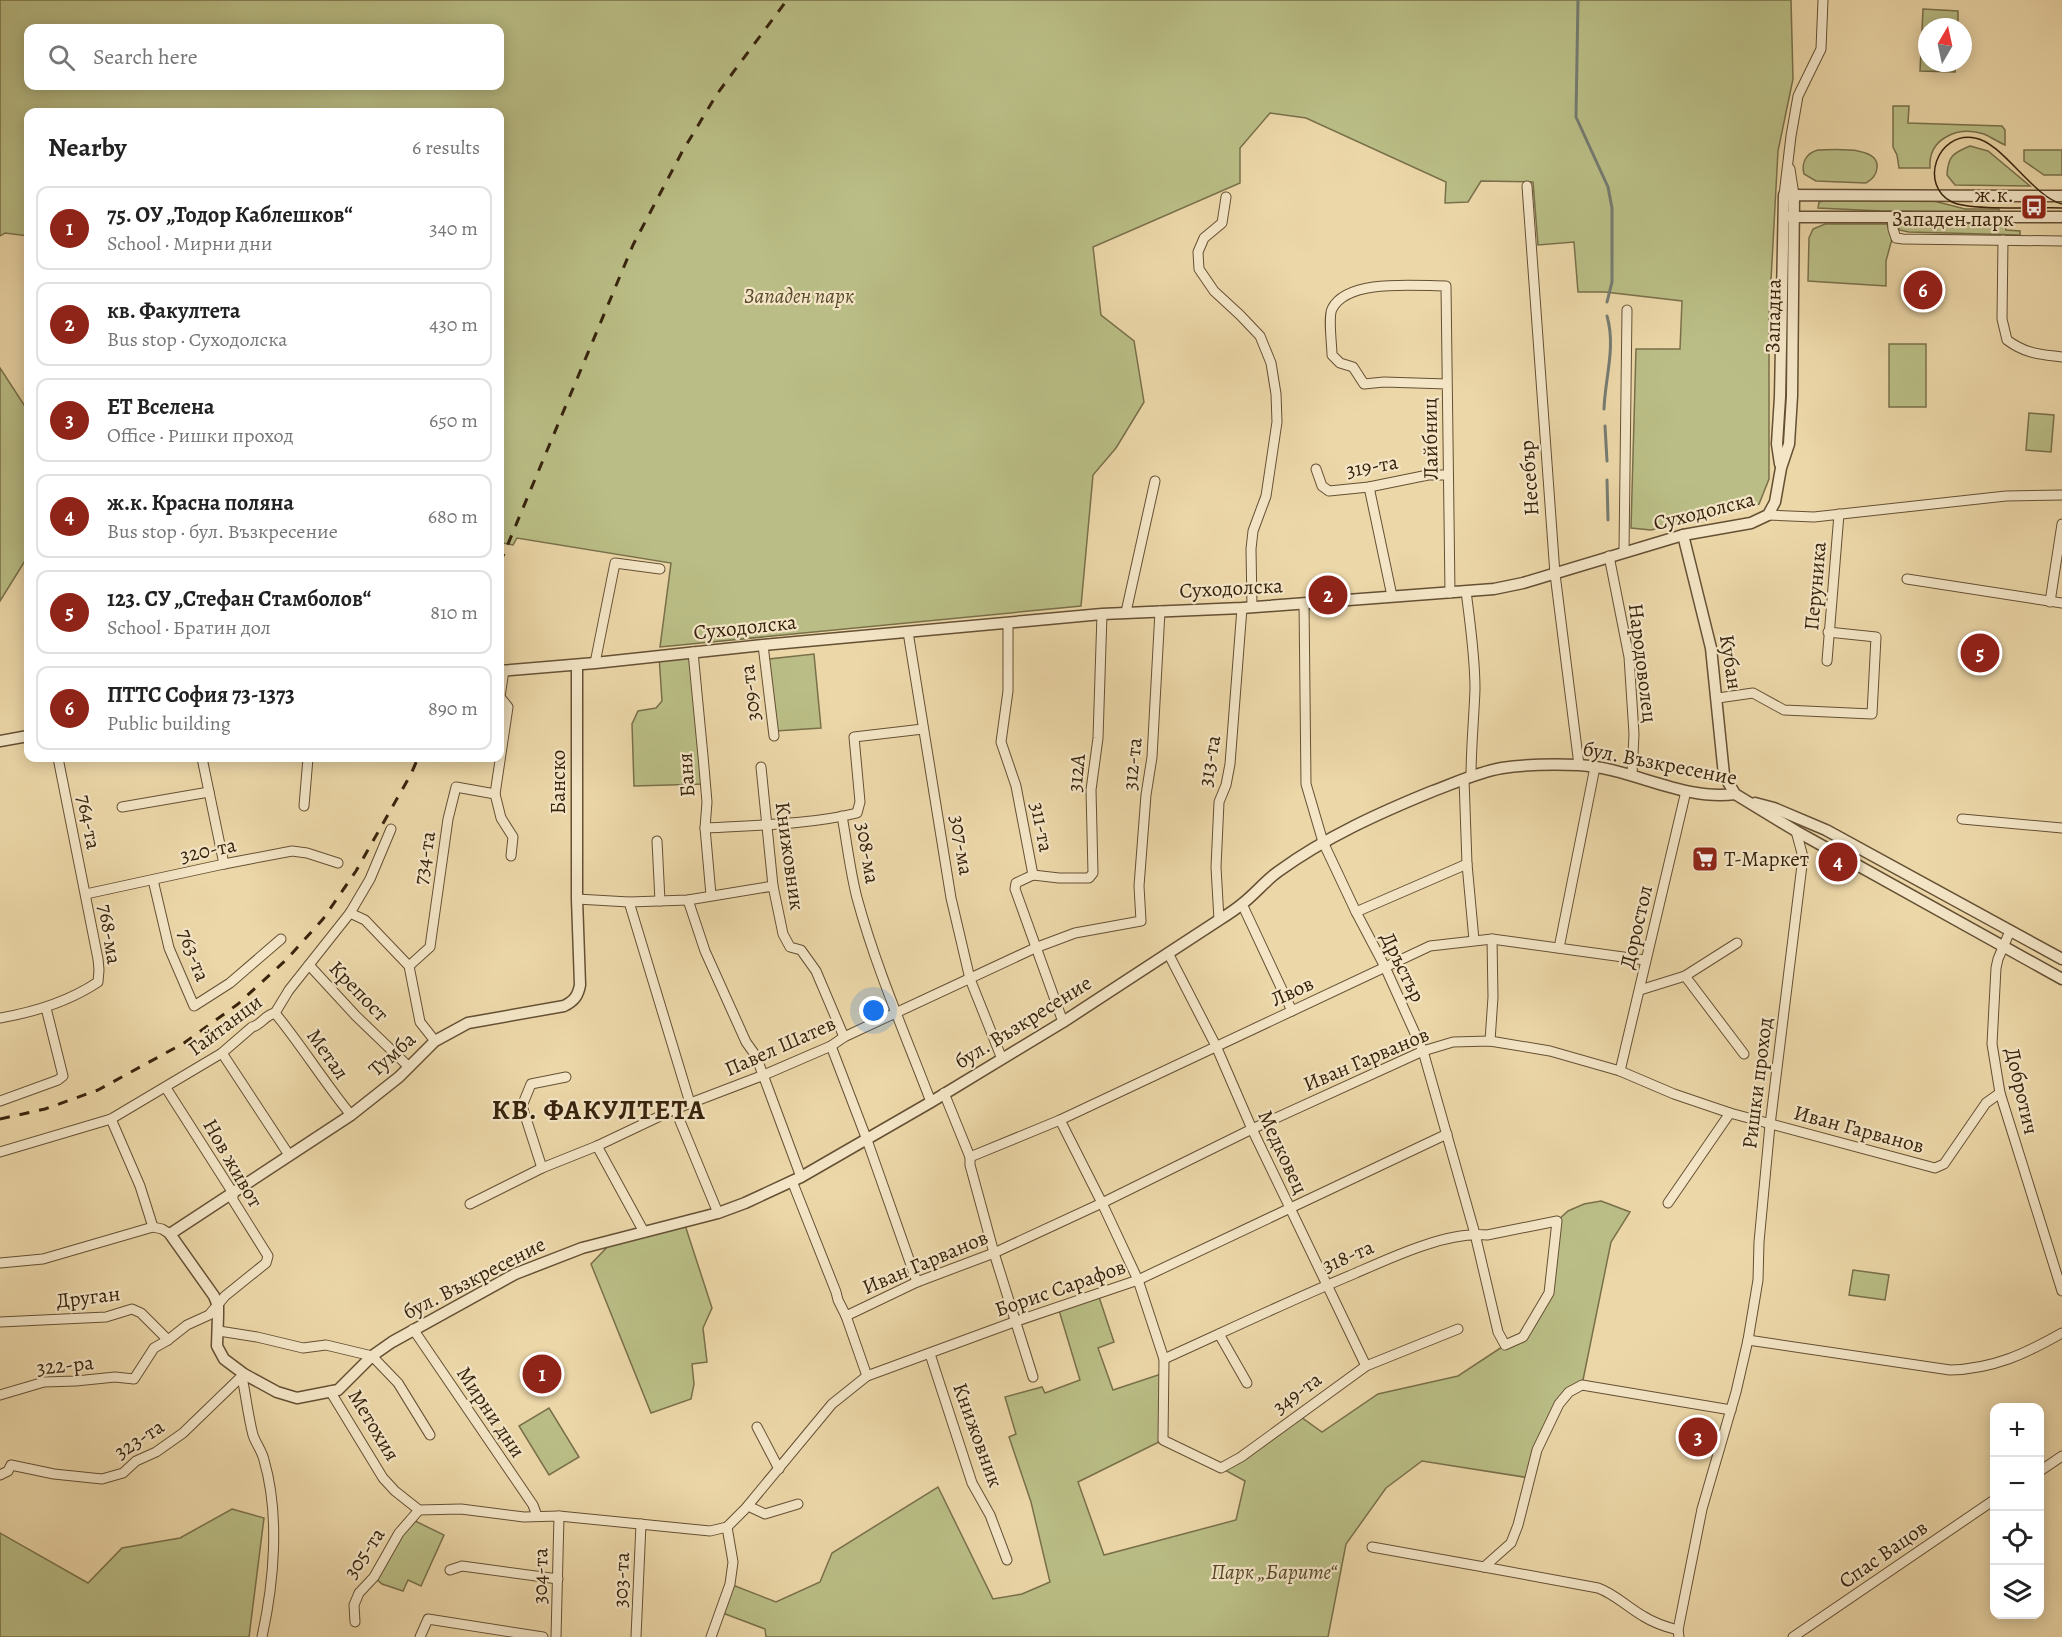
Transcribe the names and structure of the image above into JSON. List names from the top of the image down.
{
  "streets": {
    "street": [
      "Западна",
      "Лайбниц",
      "319-та",
      "Несебър",
      "Суходолска",
      "Перуника",
      "Кубан",
      "Народоволец",
      "309-та",
      "313-та",
      "бул. Възкресение",
      "312-та",
      "312А",
      "Баня",
      "Банско",
      "764-та",
      "311-та",
      "307-ма",
      "320-та",
      "308-ма",
      "Книжовник",
      "734-та",
      "Доростол",
      "768-ма",
      "763-та",
      "Дръстър",
      "Крепост",
      "Лвов",
      "Гайтанци",
      "Павел Шатев",
      "Метал",
      "Тумба",
      "Иван Гарванов",
      "Ришки проход",
      "Добротич",
      "Медковец",
      "Нов живот",
      "318-та",
      "Борис Сарафов",
      "Друган",
      "322-ра",
      "349-та",
      "Мирни дни",
      "Метохия",
      "323-та",
      "305-та",
      "Спас Вацов",
      "304-та",
      "303-та"
    ]
  },
  "crossings": [
    ["Западна", "Суходолска"],
    ["Лайбниц", "319-та"],
    ["Лайбниц", "Суходолска"],
    ["Несебър", "Суходолска"],
    ["Несебър", "бул. Възкресение"],
    ["Суходолска", "Перуника"],
    ["Суходолска", "Кубан"],
    ["Суходолска", "Народоволец"],
    ["Суходолска", "309-та"],
    ["Суходолска", "313-та"],
    ["Суходолска", "312-та"],
    ["Суходолска", "312А"],
    ["Суходолска", "Баня"],
    ["Суходолска", "Банско"],
    ["Суходолска", "311-та"],
    ["Суходолска", "307-ма"],
    ["Суходолска", "Дръстър"],
    ["Кубан", "бул. Възкресение"],
    ["Народоволец", "бул. Възкресение"],
    ["313-та", "бул. Възкресение"],
    ["бул. Възкресение", "311-та"],
    ["бул. Възкресение", "307-ма"],
    ["бул. Възкресение", "308-ма"],
    ["бул. Възкресение", "Доростол"],
    ["бул. Възкресение", "Дръстър"],
    ["бул. Възкресение", "Ришки проход"],
    ["бул. Възкресение", "Добротич"],
    ["бул. Възкресение", "Медковец"],
    ["бул. Възкресение", "Мирни дни"],
    ["бул. Възкресение", "Метохия"],
    ["312-та", "Павел Шатев"],
    ["312А", "311-та"],
    ["Банско", "Тумба"],
    ["764-та", "320-та"],
    ["764-та", "768-ма"],
    ["311-та", "Павел Шатев"],
    ["307-ма", "308-ма"],
    ["307-ма", "Павел Шатев"],
    ["320-та", "768-ма"],
    ["320-та", "763-та"],
    ["308-ма", "Павел Шатев"],
    ["Книжовник", "Павел Шатев"],
    ["Книжовник", "Борис Сарафов"],
    ["Доростол", "Лвов"],
    ["Доростол", "Иван Гарванов"],
    ["Дръстър", "Лвов"],
    ["Дръстър", "Иван Гарванов"],
    ["Дръстър", "318-та"],
    ["Дръстър", "Борис Сарафов"],
    ["Крепост", "Гайтанци"],
    ["Крепост", "Тумба"],
    ["Лвов", "Медковец"],
    ["Гайтанци", "Метал"],
    ["Гайтанци", "Нов живот"],
    ["Метал", "Тумба"],
    ["Тумба", "Нов живот"],
    ["Тумба", "Метохия"],
    ["Иван Гарванов", "Ришки проход"],
    ["Иван Гарванов", "Добротич"],
    ["Иван Гарванов", "Медковец"],
    ["Медковец", "318-та"],
    ["Медковец", "Борис Сарафов"],
    ["Медковец", "349-та"],
    ["Нов живот", "Метохия"],
    ["318-та", "349-та"],
    ["Друган", "322-ра"],
    ["Метохия", "323-та"],
    ["Метохия", "305-та"]
  ],
  "districts": ["КВ. ФАКУЛТЕТА"],
  "parks": ["Западен парк", "Парк „Барите“"],
  "places": {
    "bus stop": ["ж.к. Западен парк"],
    "supermarket": ["Т-Маркет"]
  },
  "north": "top",
  "page": {
    "search": "Search here",
    "heading": ["Nearby", "6 results"],
    "list": [
      {
        "mark": "1",
        "name": "75. ОУ „Тодор Каблешков“",
        "note": "School · Мирни дни",
        "value": "340 m"
      },
      {
        "mark": "2",
        "name": "кв. Факултета",
        "note": "Bus stop · Суходолска",
        "value": "430 m"
      },
      {
        "mark": "3",
        "name": "ЕТ Вселена",
        "note": "Office · Ришки проход",
        "value": "650 m"
      },
      {
        "mark": "4",
        "name": "ж.к. Красна поляна",
        "note": "Bus stop · бул. Възкресение",
        "value": "680 m"
      },
      {
        "mark": "5",
        "name": "123. СУ „Стефан Стамболов“",
        "note": "School · Братин дол",
        "value": "810 m"
      },
      {
        "mark": "6",
        "name": "ПТТС София 73-1373",
        "note": "Public building",
        "value": "890 m"
      }
    ],
    "pins": [
      "6",
      "2",
      "5",
      "4",
      "1",
      "3"
    ],
    "map_buttons": ["+", "−"]
  }
}
